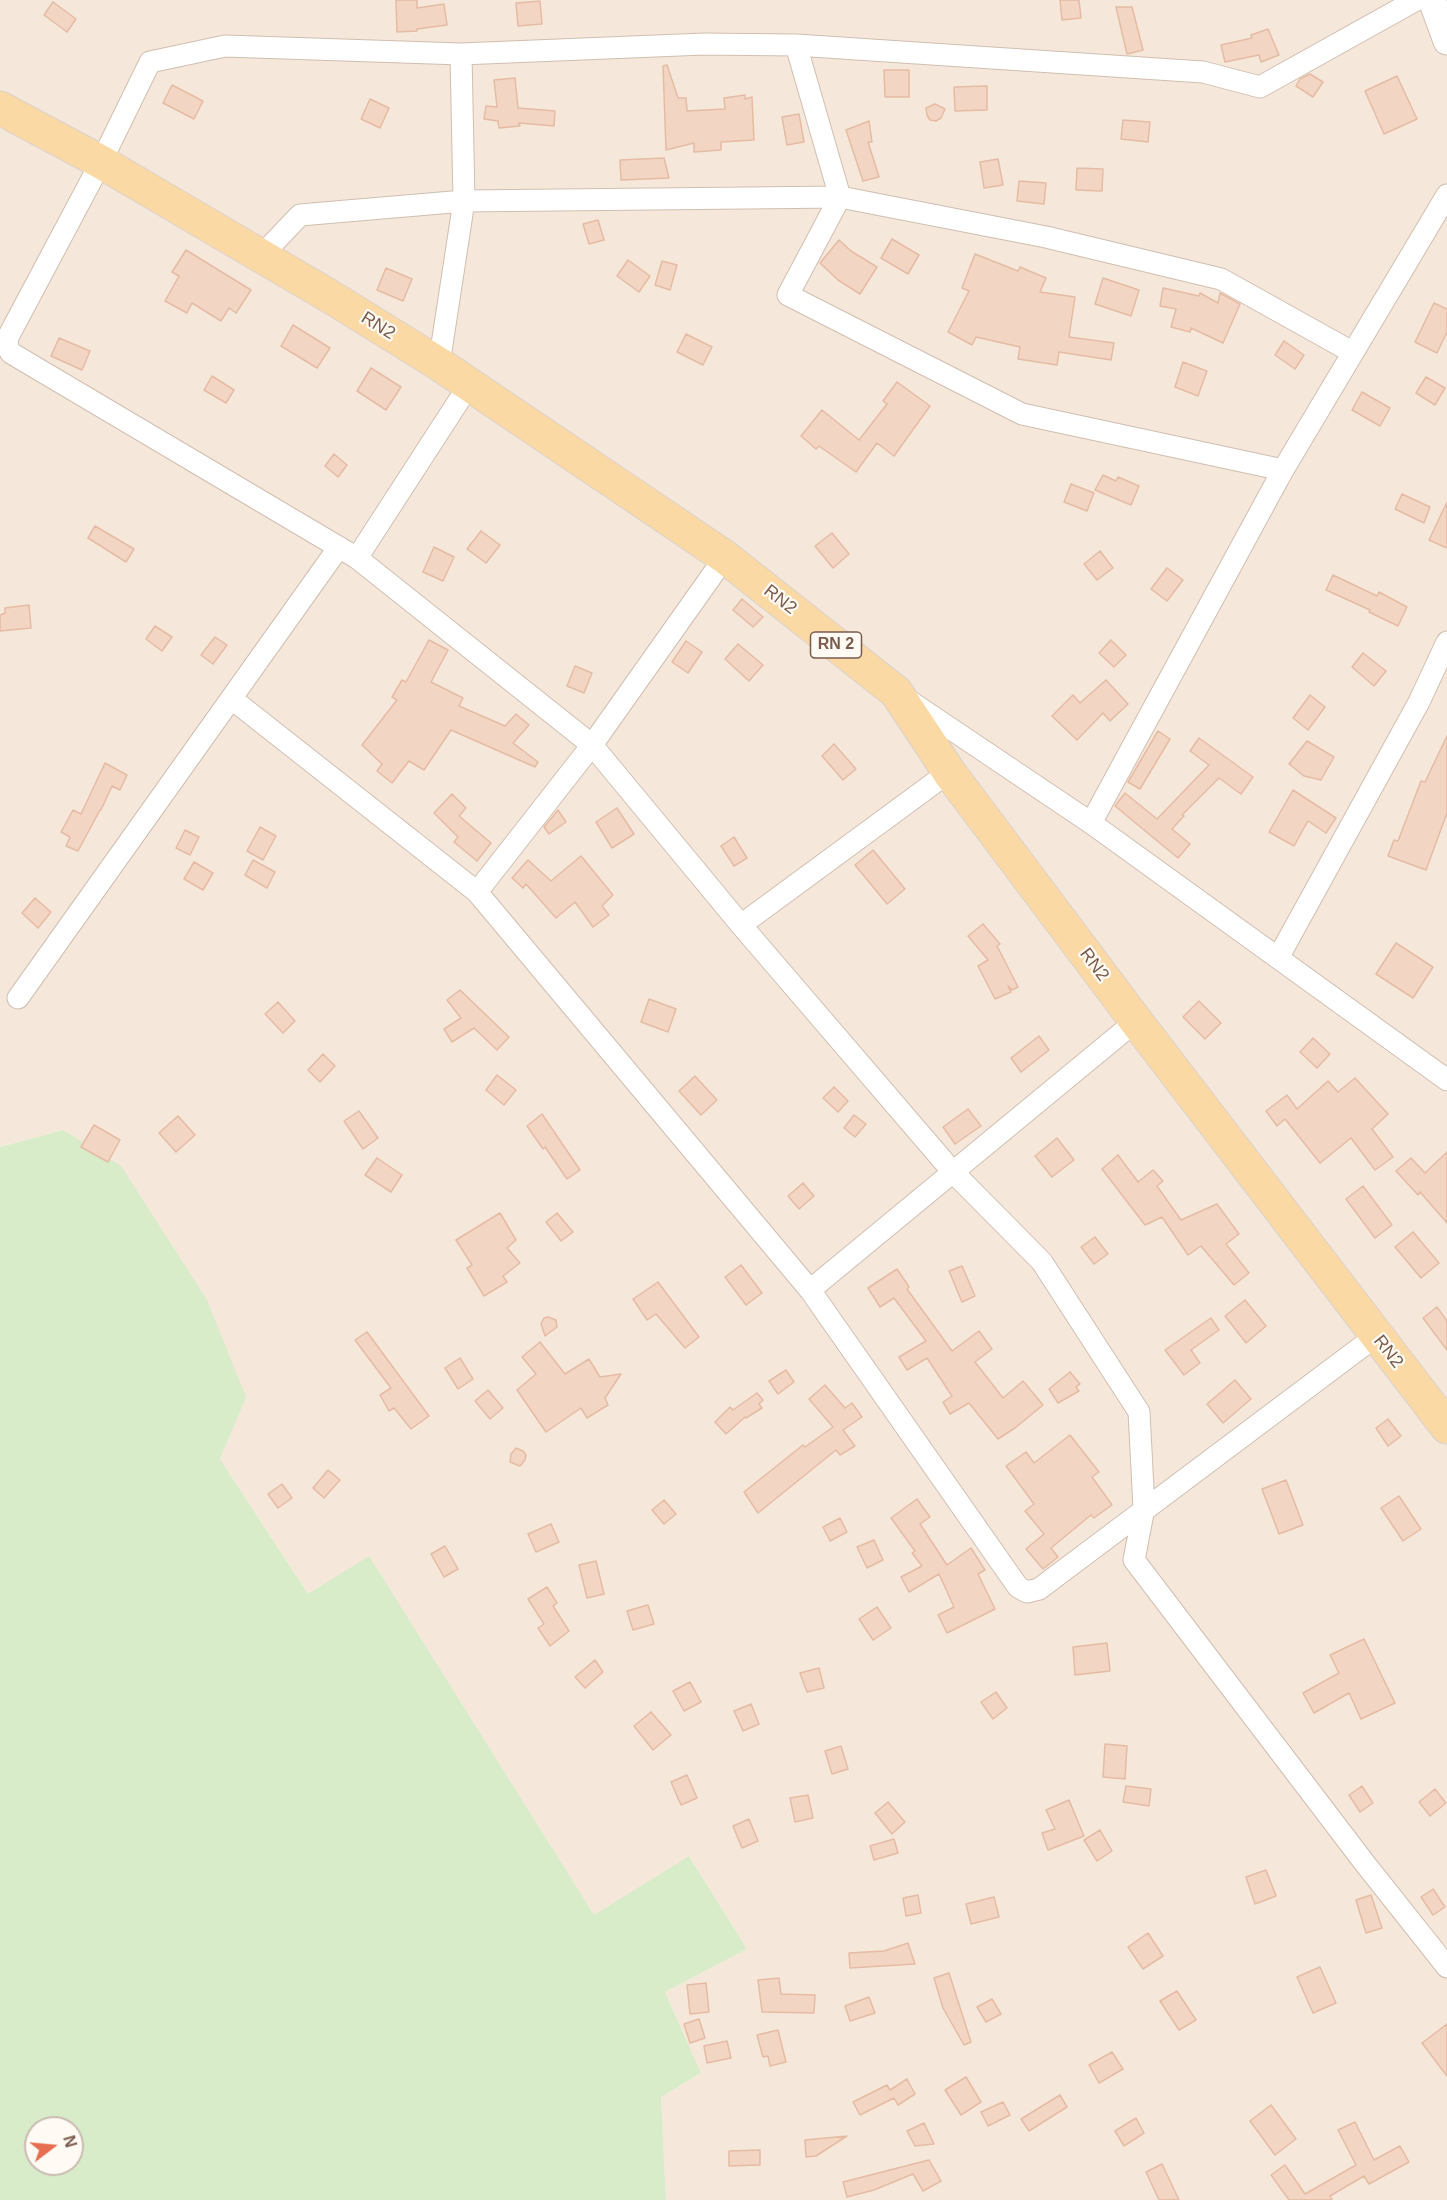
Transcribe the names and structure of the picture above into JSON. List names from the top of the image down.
{
  "streets": {
    "main road": ["RN2", "RN 2"]
  },
  "north": "right"
}
